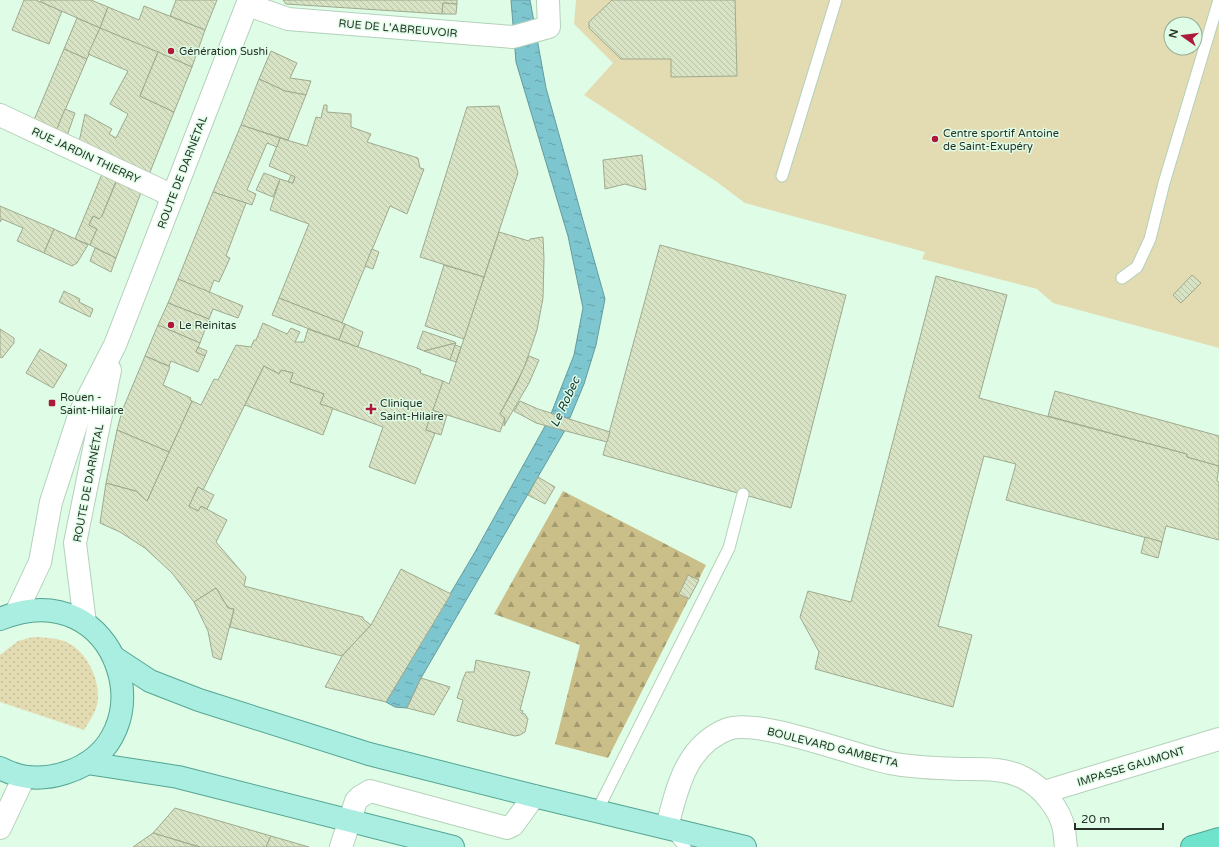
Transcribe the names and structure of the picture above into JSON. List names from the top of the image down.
{
  "streets": {
    "street": [
      "RUE DE L'ABREUVOIR",
      "RUE JARDIN THIERRY",
      "ROUTE DE DARNÉTAL",
      "BOULEVARD GAMBETTA",
      "IMPASSE GAUMONT"
    ]
  },
  "crossings": [
    ["RUE DE L'ABREUVOIR", "ROUTE DE DARNÉTAL"],
    ["RUE JARDIN THIERRY", "ROUTE DE DARNÉTAL"],
    ["BOULEVARD GAMBETTA", "IMPASSE GAUMONT"]
  ],
  "water": ["Le Robec"],
  "places": {
    "other": ["Génération Sushi", "Centre sportif Antoine de Saint-Exupéry", "Le Reinitas"],
    "transit": ["Rouen - Saint-Hilaire"],
    "health": ["Clinique Saint-Hilaire"]
  },
  "scale_bar": "20 m",
  "north": "left"
}
